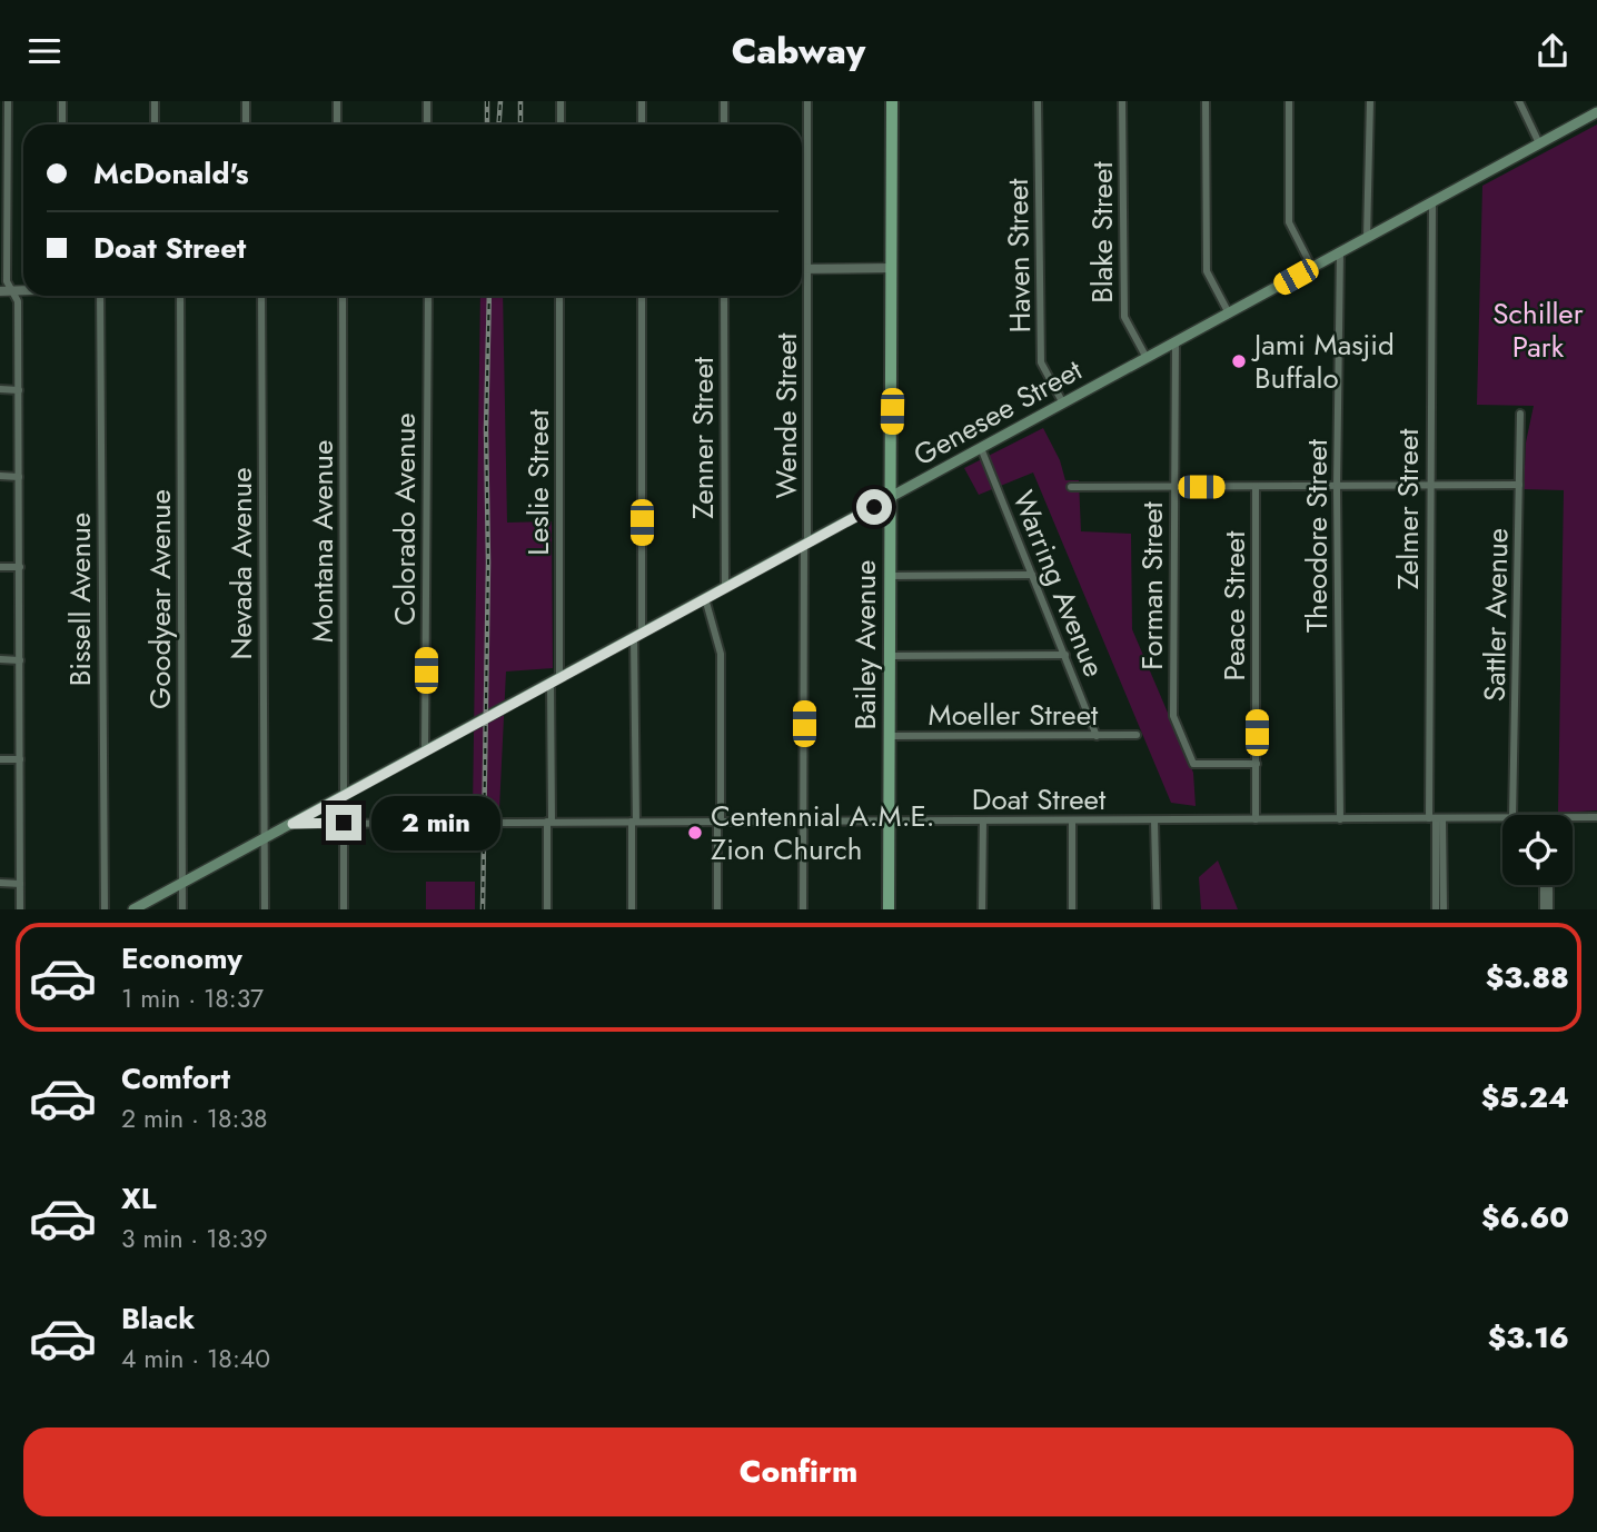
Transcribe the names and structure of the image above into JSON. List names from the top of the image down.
{
  "streets": {
    "main road": ["Genesee Street", "Bailey Avenue"],
    "street": [
      "Blake Street",
      "Haven Street",
      "Wende Street",
      "Zenner Street",
      "Leslie Street",
      "Zelmer Street",
      "Colorado Avenue",
      "Theodore Street",
      "Montana Avenue",
      "Nevada Avenue",
      "Warring Avenue",
      "Forman Street",
      "Bissell Avenue",
      "Goodyear Avenue",
      "Peace Street",
      "Sattler Avenue",
      "Moeller Street",
      "Doat Street"
    ]
  },
  "crossings": [
    ["Blake Street", "Genesee Street"],
    ["Haven Street", "Genesee Street"],
    ["Genesee Street", "Wende Street"],
    ["Genesee Street", "Zenner Street"],
    ["Genesee Street", "Leslie Street"],
    ["Genesee Street", "Zelmer Street"],
    ["Genesee Street", "Colorado Avenue"],
    ["Genesee Street", "Theodore Street"],
    ["Genesee Street", "Montana Avenue"],
    ["Genesee Street", "Nevada Avenue"],
    ["Genesee Street", "Warring Avenue"],
    ["Genesee Street", "Forman Street"],
    ["Genesee Street", "Goodyear Avenue"],
    ["Genesee Street", "Bailey Avenue"],
    ["Genesee Street", "Doat Street"],
    ["Wende Street", "Doat Street"],
    ["Leslie Street", "Doat Street"],
    ["Zelmer Street", "Doat Street"],
    ["Theodore Street", "Doat Street"],
    ["Warring Avenue", "Moeller Street"],
    ["Forman Street", "Peace Street"],
    ["Peace Street", "Doat Street"],
    ["Bailey Avenue", "Moeller Street"],
    ["Bailey Avenue", "Doat Street"]
  ],
  "parks": ["Schiller Park"],
  "places": ["Jami Masjid Buffalo", "Centennial A.M.E. Zion Church"],
  "page": {
    "header": "Cabway",
    "banner": ["McDonald's", "Doat Street"],
    "bubble": "2 min",
    "list": [
      {
        "name": "Economy",
        "note": "1 min · 18:37",
        "value": "$3.88"
      },
      {
        "name": "Comfort",
        "note": "2 min · 18:38",
        "value": "$5.24"
      },
      {
        "name": "XL",
        "note": "3 min · 18:39",
        "value": "$6.60"
      },
      {
        "name": "Black",
        "note": "4 min · 18:40",
        "value": "$3.16"
      }
    ],
    "buttons": "Confirm"
  }
}
